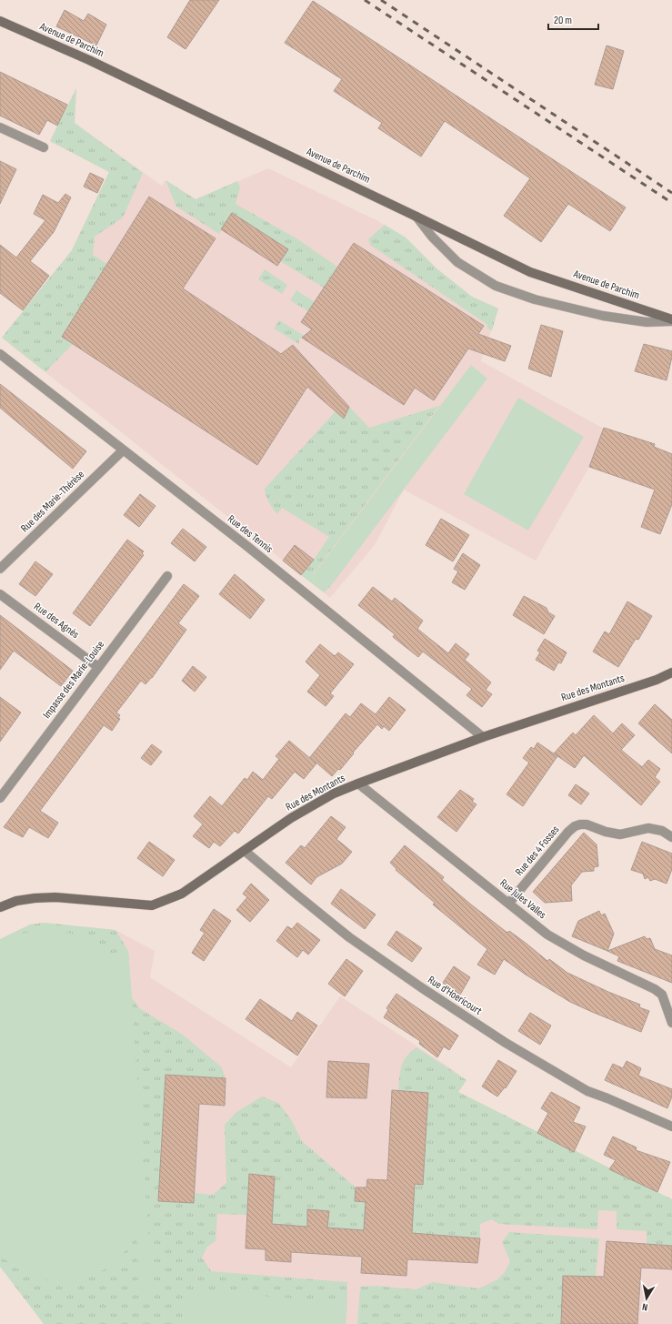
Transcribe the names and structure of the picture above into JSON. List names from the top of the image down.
{
  "streets": {
    "street": [
      "Avenue de Parchim",
      "Rue des Marie-Thérèse",
      "Rue des Tennis",
      "Rue des Agnès",
      "Impasse des Marie-Louise",
      "Rue des Montants",
      "Rue des 4 Fosses",
      "Rue Jules Valles",
      "Rue d'Hoericourt"
    ]
  },
  "crossings": [
    ["Rue des Marie-Thérèse", "Rue des Tennis"],
    ["Rue des Tennis", "Rue des Montants"],
    ["Rue des Agnès", "Impasse des Marie-Louise"],
    ["Rue des Montants", "Rue Jules Valles"],
    ["Rue des Montants", "Rue d'Hoericourt"],
    ["Rue des 4 Fosses", "Rue Jules Valles"]
  ],
  "scale_bar": "20 m",
  "north": "bottom"
}
